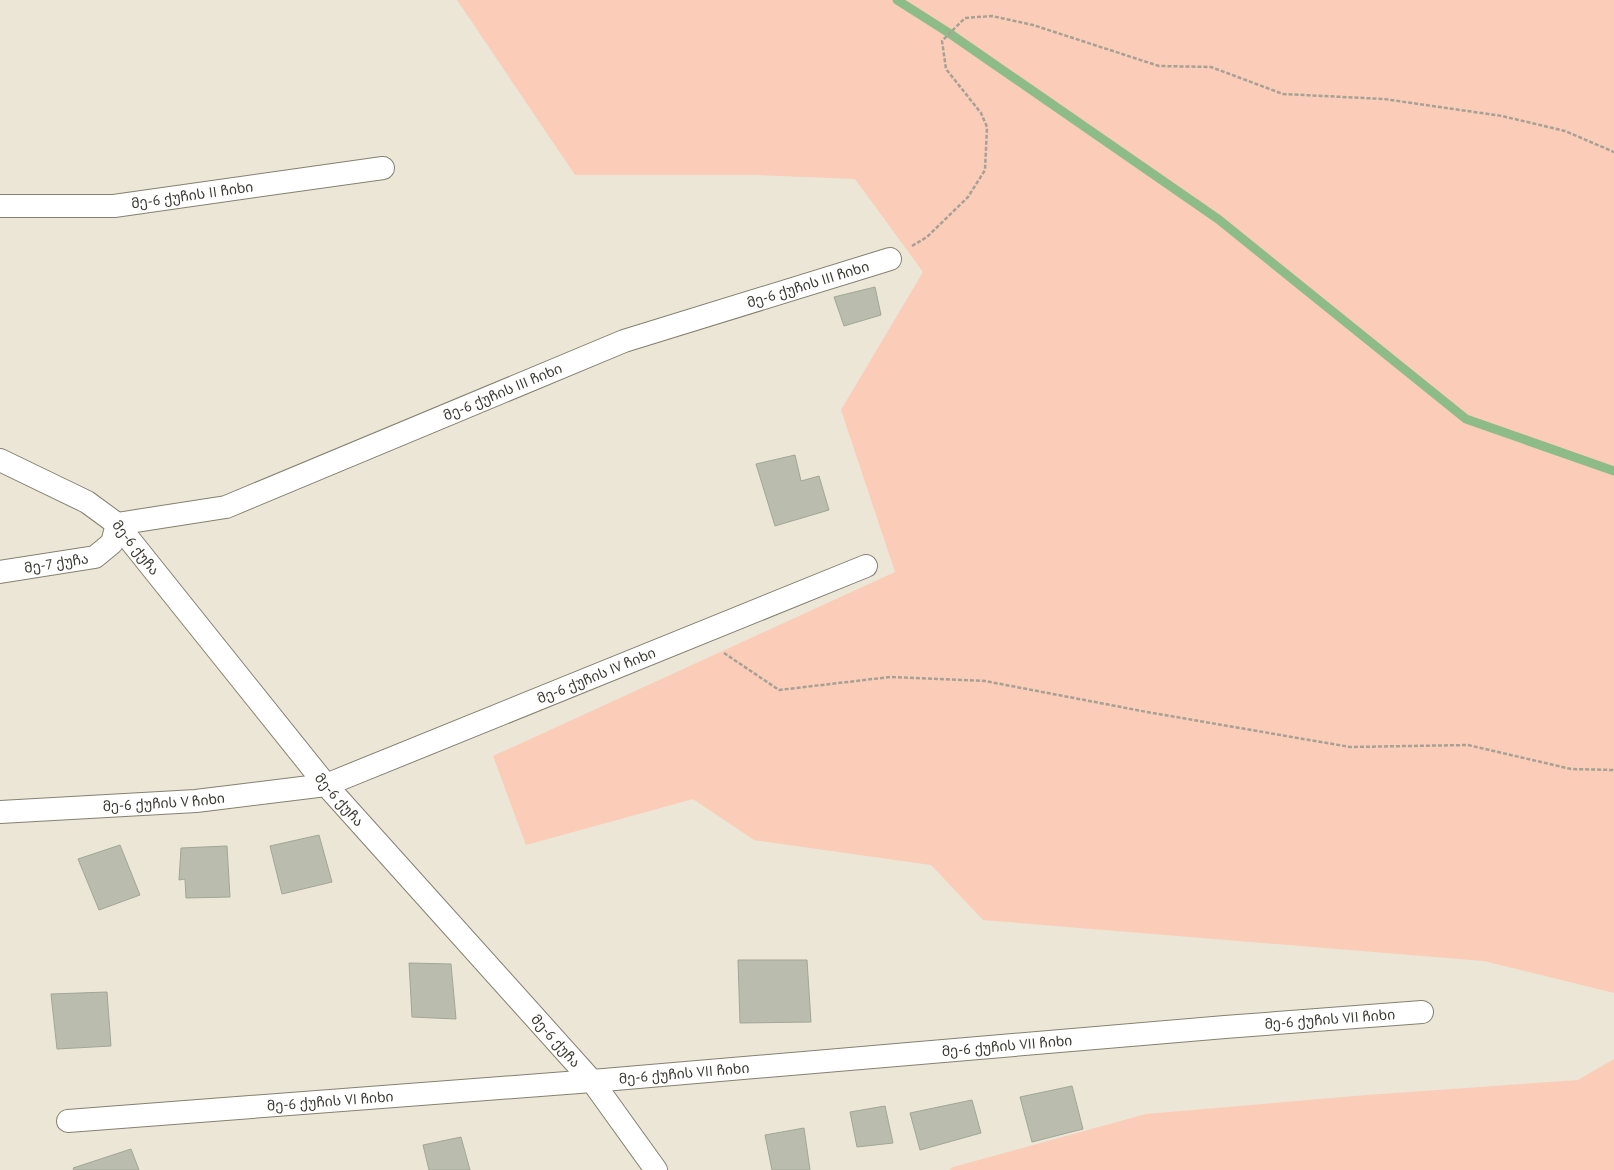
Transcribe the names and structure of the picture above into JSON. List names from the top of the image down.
{
  "streets": {
    "street": [
      "მე-6 ქუჩის II ჩიხი",
      "მე-6 ქუჩის III ჩიხი",
      "მე-6 ქუჩა",
      "მე-7 ქუჩა",
      "მე-6 ქუჩის IV ჩიხი",
      "მე-6 ქუჩის V ჩიხი",
      "მე-6 ქუჩის VII ჩიხი",
      "მე-6 ქუჩის VI ჩიხი"
    ]
  },
  "crossings": [
    ["მე-6 ქუჩის III ჩიხი", "მე-6 ქუჩა"],
    ["მე-6 ქუჩის III ჩიხი", "მე-7 ქუჩა"],
    ["მე-6 ქუჩა", "მე-7 ქუჩა"],
    ["მე-6 ქუჩა", "მე-6 ქუჩის IV ჩიხი"],
    ["მე-6 ქუჩა", "მე-6 ქუჩის V ჩიხი"],
    ["მე-6 ქუჩა", "მე-6 ქუჩის VII ჩიხი"],
    ["მე-6 ქუჩა", "მე-6 ქუჩის VI ჩიხი"],
    ["მე-6 ქუჩის IV ჩიხი", "მე-6 ქუჩის V ჩიხი"],
    ["მე-6 ქუჩის VII ჩიხი", "მე-6 ქუჩის VI ჩიხი"]
  ]
}
